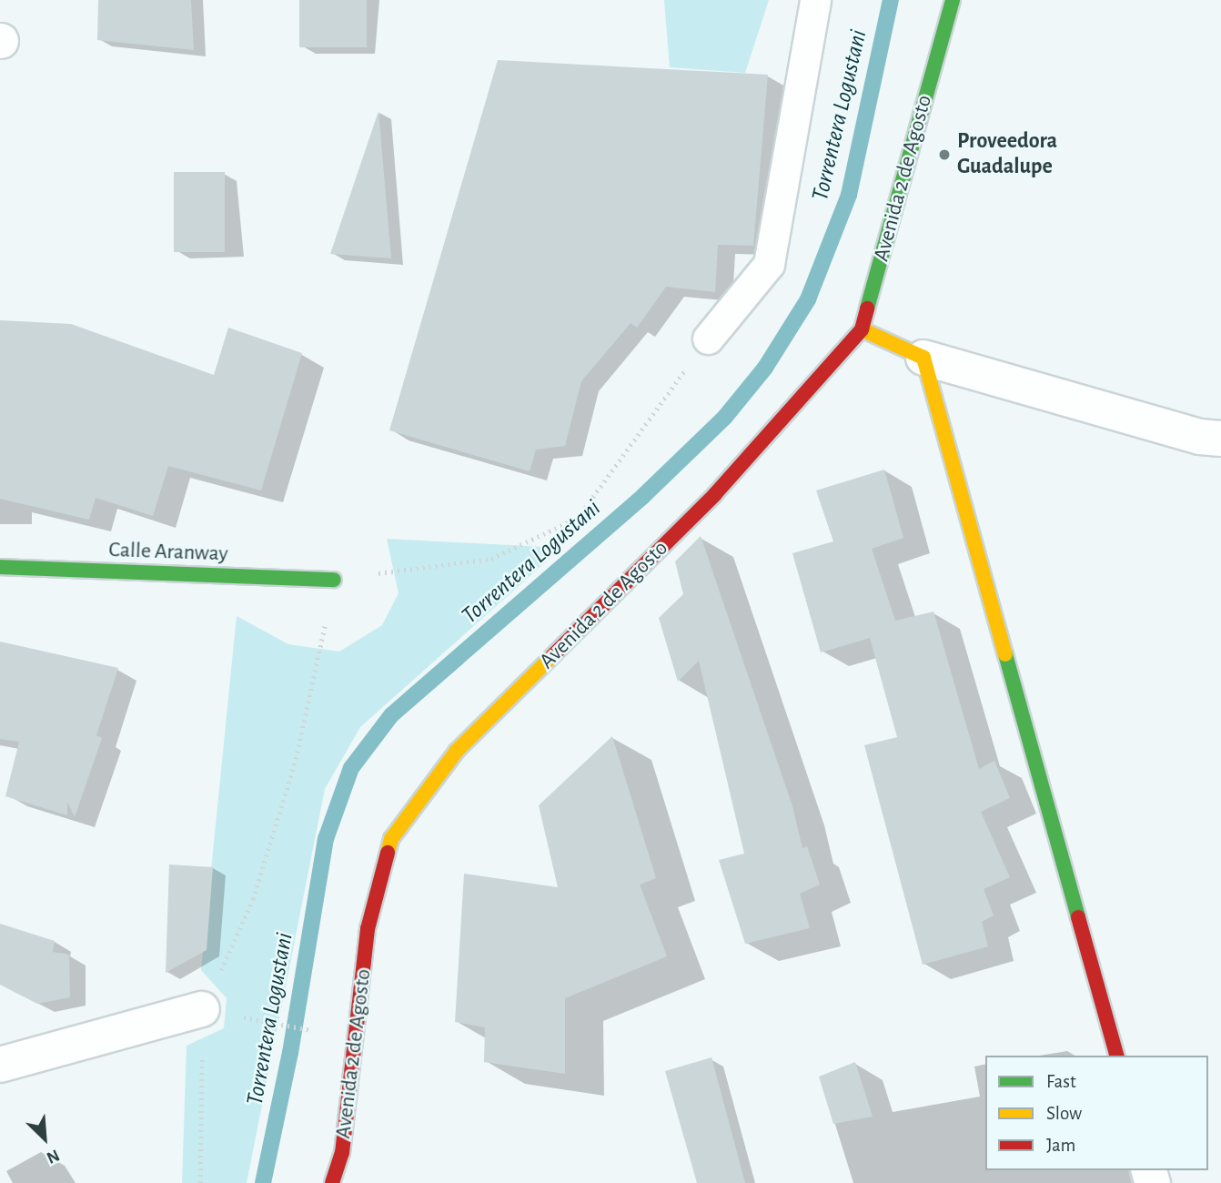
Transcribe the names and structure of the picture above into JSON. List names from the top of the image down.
{
  "streets": {
    "street": ["Avenida 2 de Agosto", "Calle Aranway"]
  },
  "water": ["Torrentera Logustani"],
  "places": ["Proveedora Guadalupe"],
  "legend": ["Fast", "Slow", "Jam"],
  "north": "bottom right"
}
